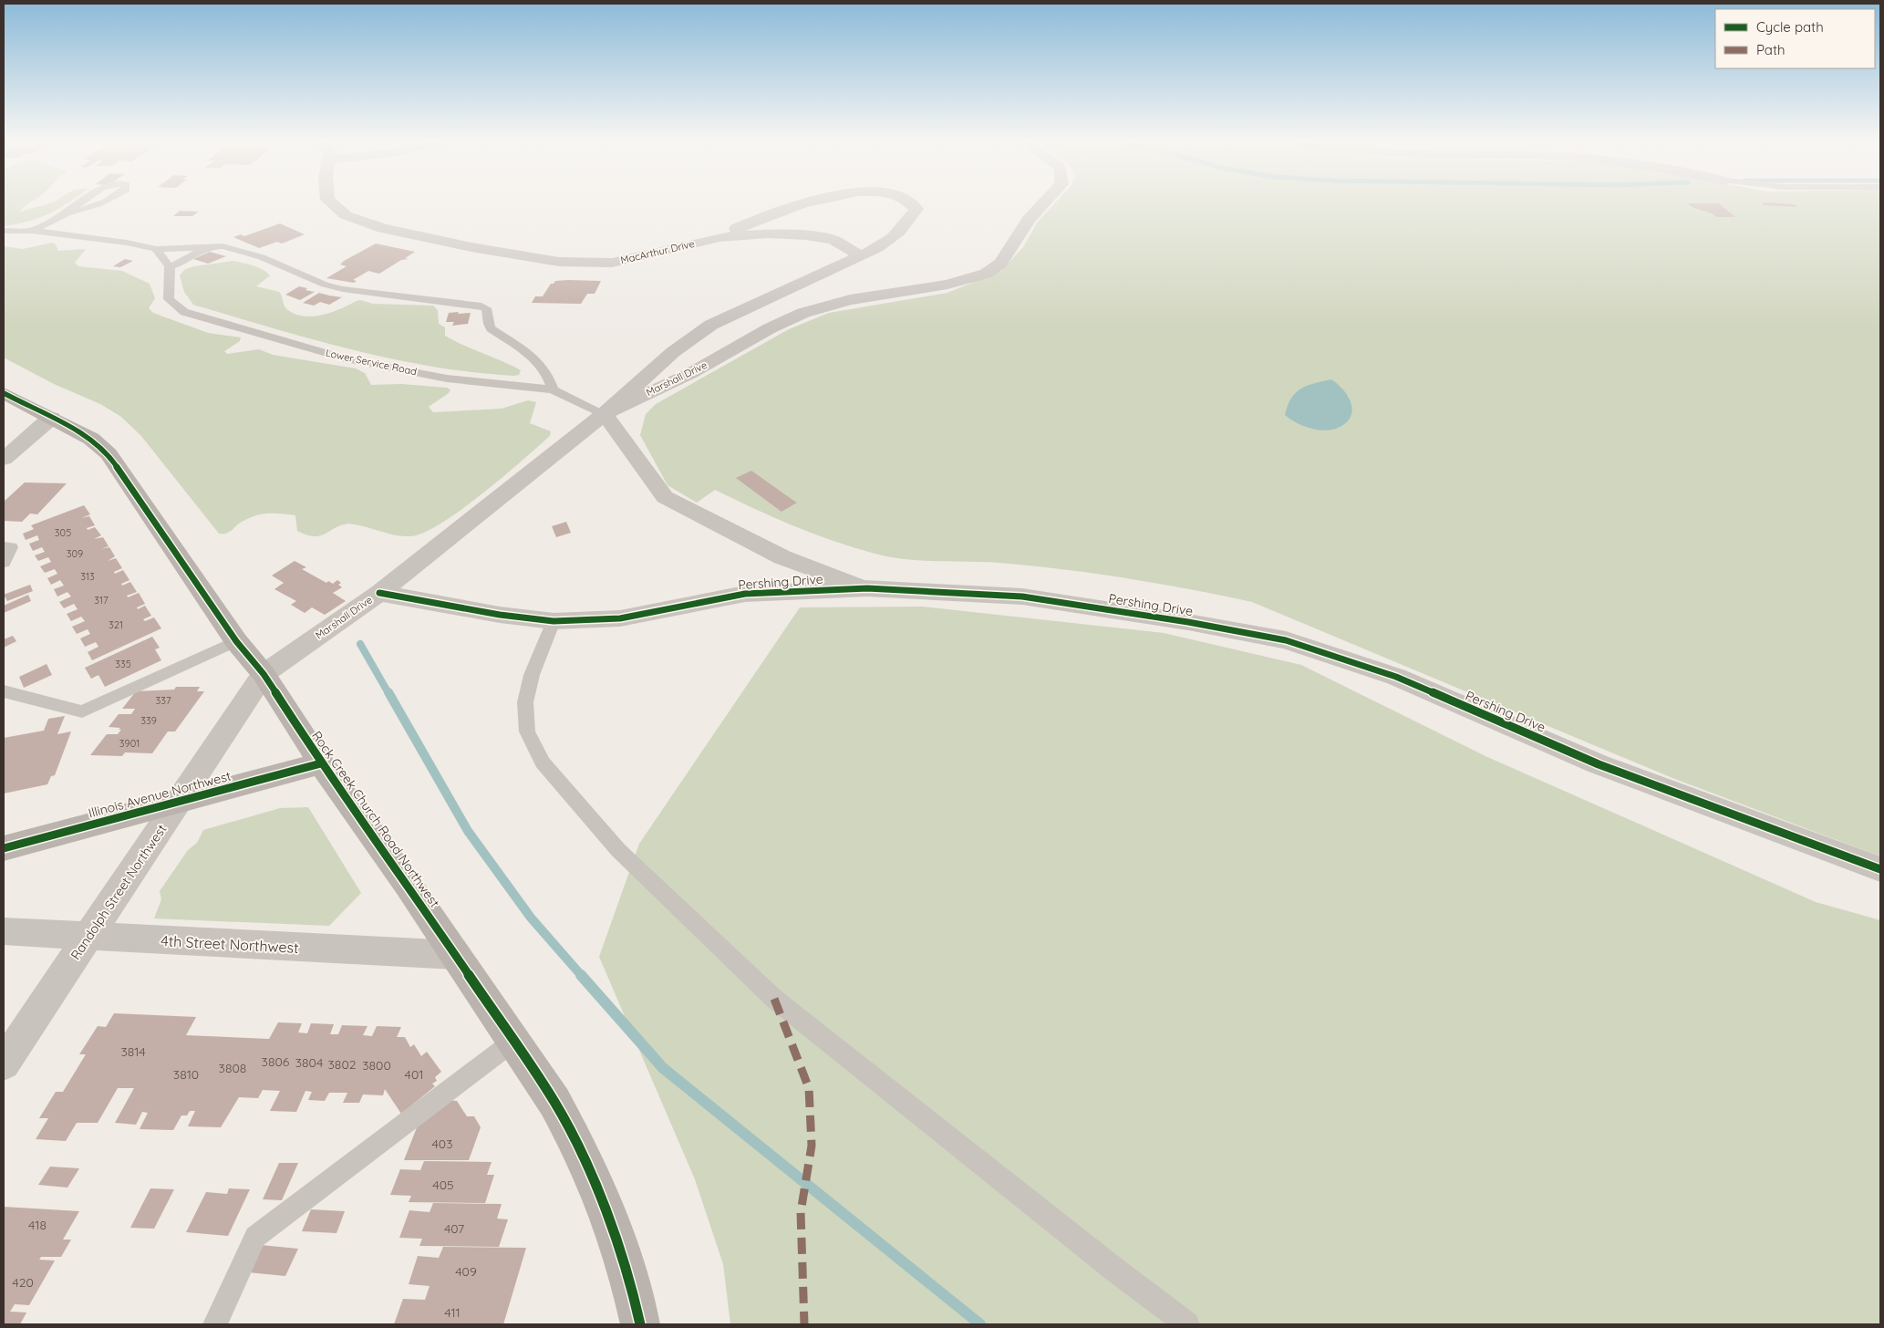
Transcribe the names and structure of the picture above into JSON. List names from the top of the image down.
{
  "streets": {
    "street": [
      "MacArthur Drive",
      "Marshall Drive",
      "Pershing Drive",
      "Illinois Avenue Northwest",
      "Rock Creek Church Road Northwest",
      "Randolph Street Northwest",
      "4th Street Northwest"
    ],
    "lane": ["Lower Service Road"]
  },
  "crossings": [
    ["Lower Service Road", "Marshall Drive"],
    ["Marshall Drive", "Pershing Drive"],
    ["Marshall Drive", "Rock Creek Church Road Northwest"],
    ["Marshall Drive", "Randolph Street Northwest"],
    ["Illinois Avenue Northwest", "Rock Creek Church Road Northwest"],
    ["Illinois Avenue Northwest", "Randolph Street Northwest"],
    ["Rock Creek Church Road Northwest", "Randolph Street Northwest"],
    ["Rock Creek Church Road Northwest", "4th Street Northwest"],
    ["Randolph Street Northwest", "4th Street Northwest"]
  ],
  "house_numbers": [
    "305",
    "309",
    "313",
    "317",
    "321",
    "335",
    "337",
    "339",
    "3901",
    "3814",
    "3806",
    "3804",
    "3802",
    "3800",
    "3808",
    "3810",
    "401",
    "403",
    "405",
    "418",
    "407",
    "409",
    "420",
    "411"
  ],
  "legend": ["Cycle path", "Path"]
}
